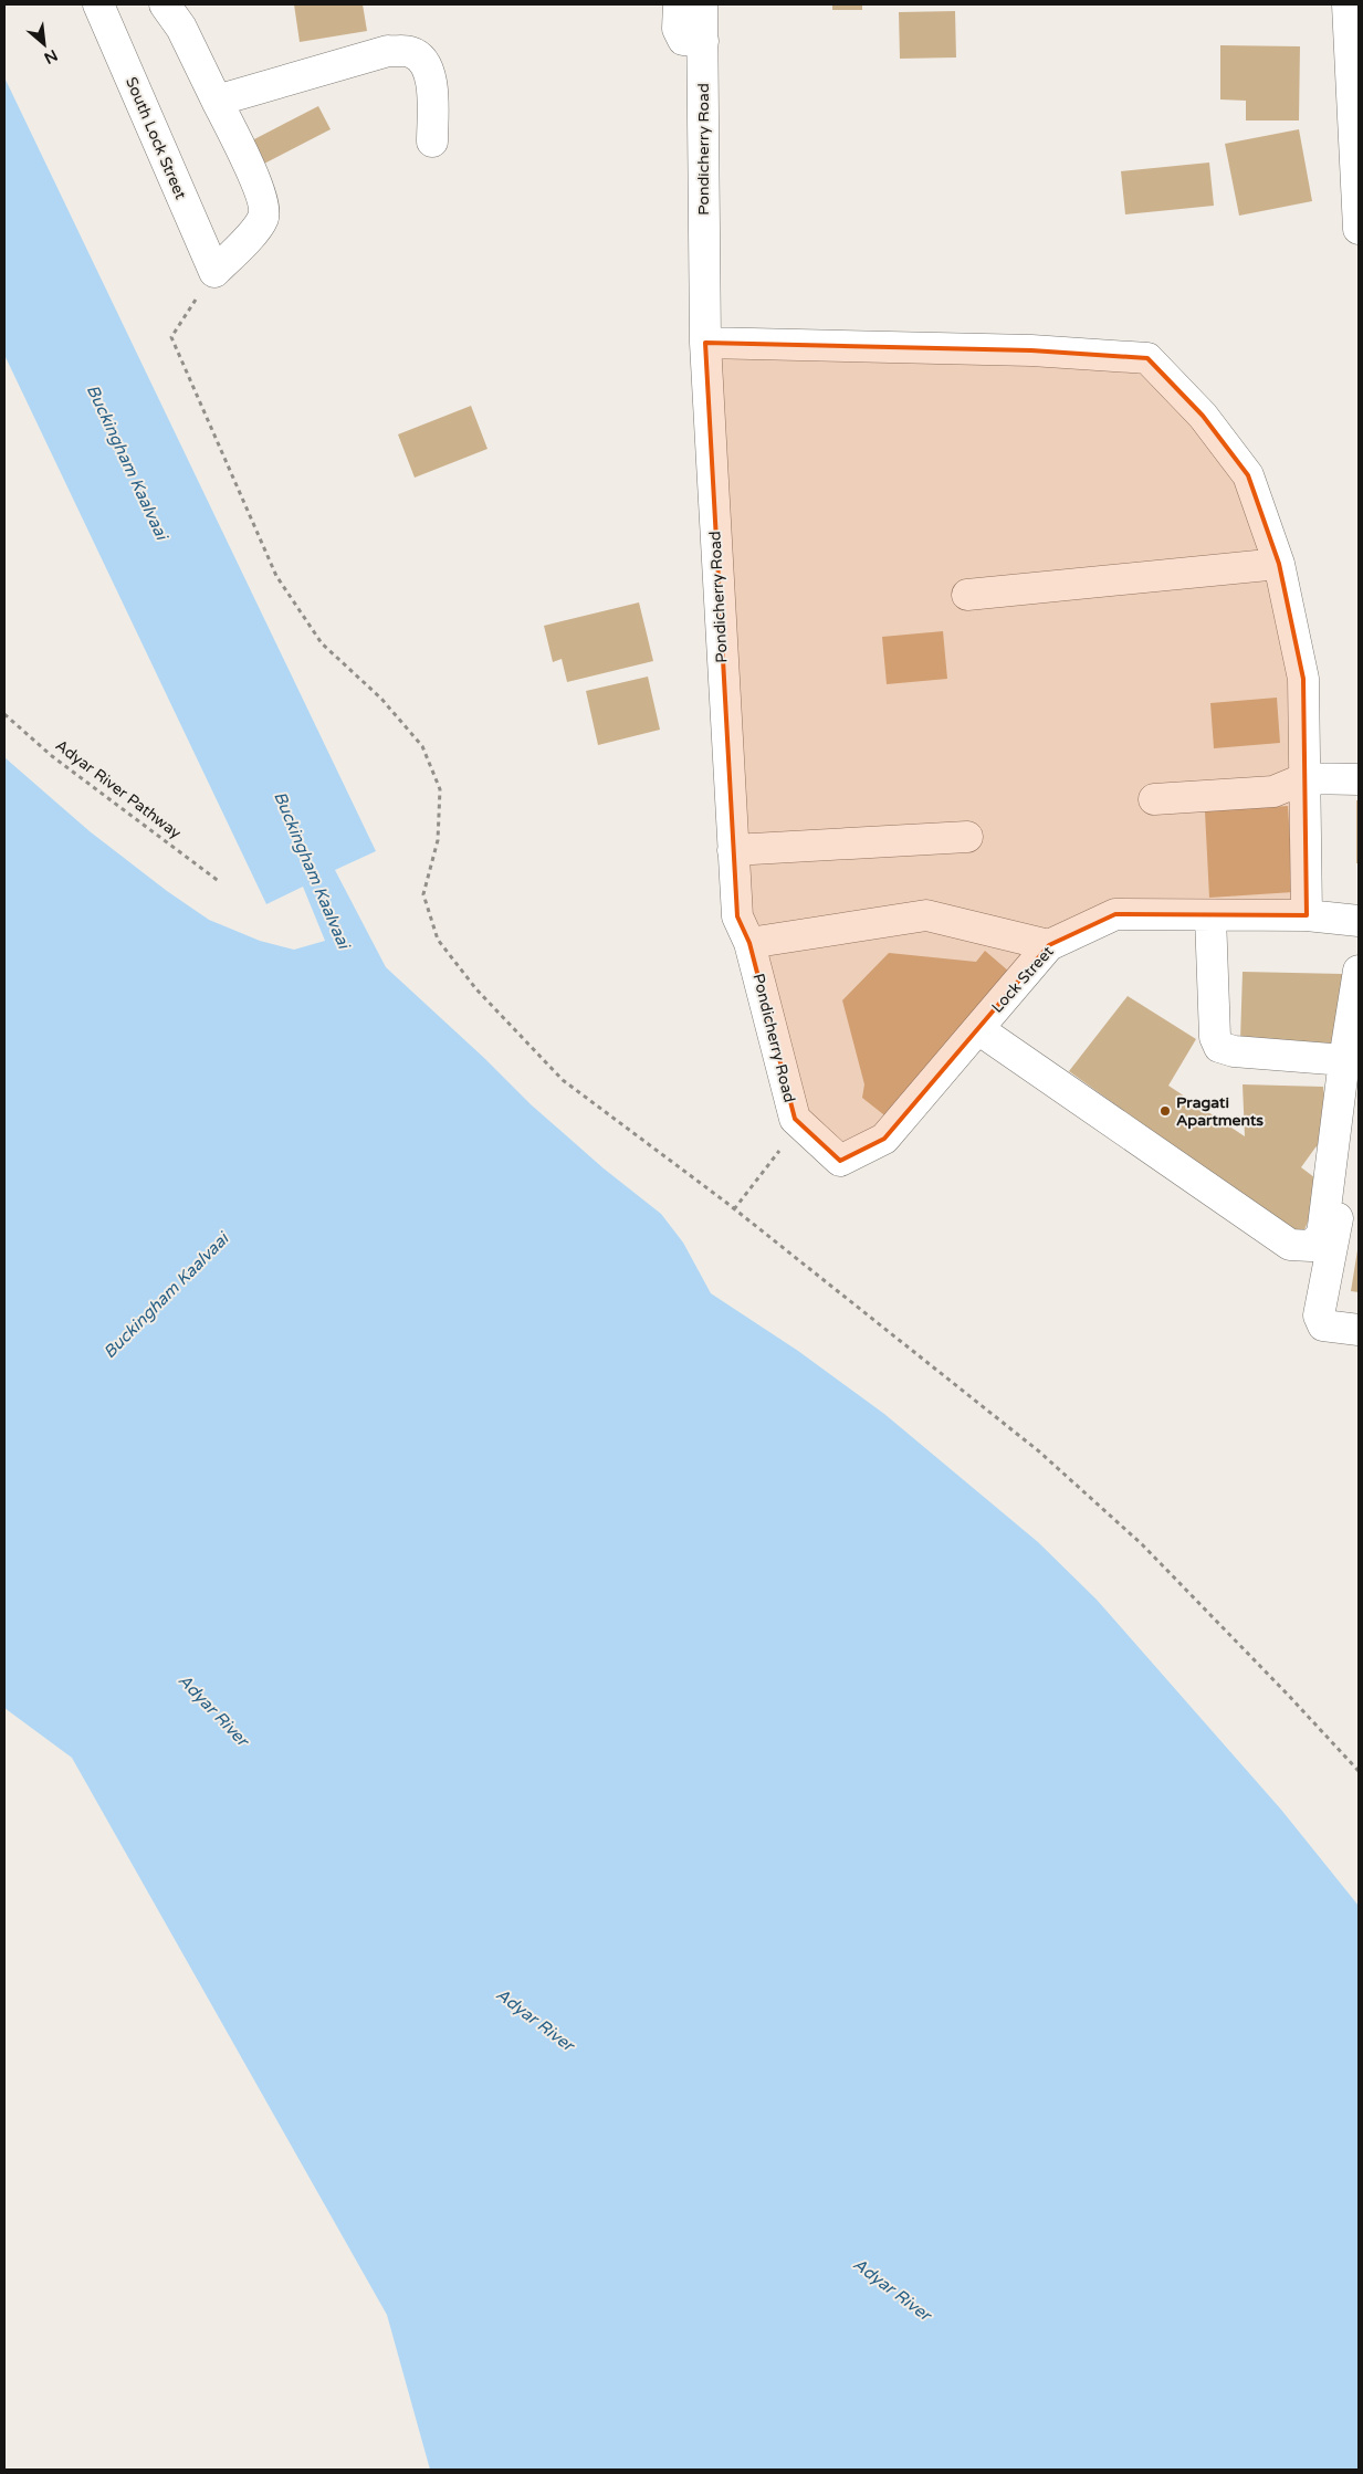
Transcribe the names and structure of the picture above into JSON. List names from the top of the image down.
{
  "streets": {
    "street": ["South Lock Street", "Pondicherry Road", "Lock Street"],
    "path": ["Adyar River Pathway"]
  },
  "crossings": [
    ["Pondicherry Road", "Lock Street"]
  ],
  "water": ["Buckingham Kaalvaai", "Adyar River"],
  "places": ["Pragati Apartments"],
  "north": "bottom right"
}
